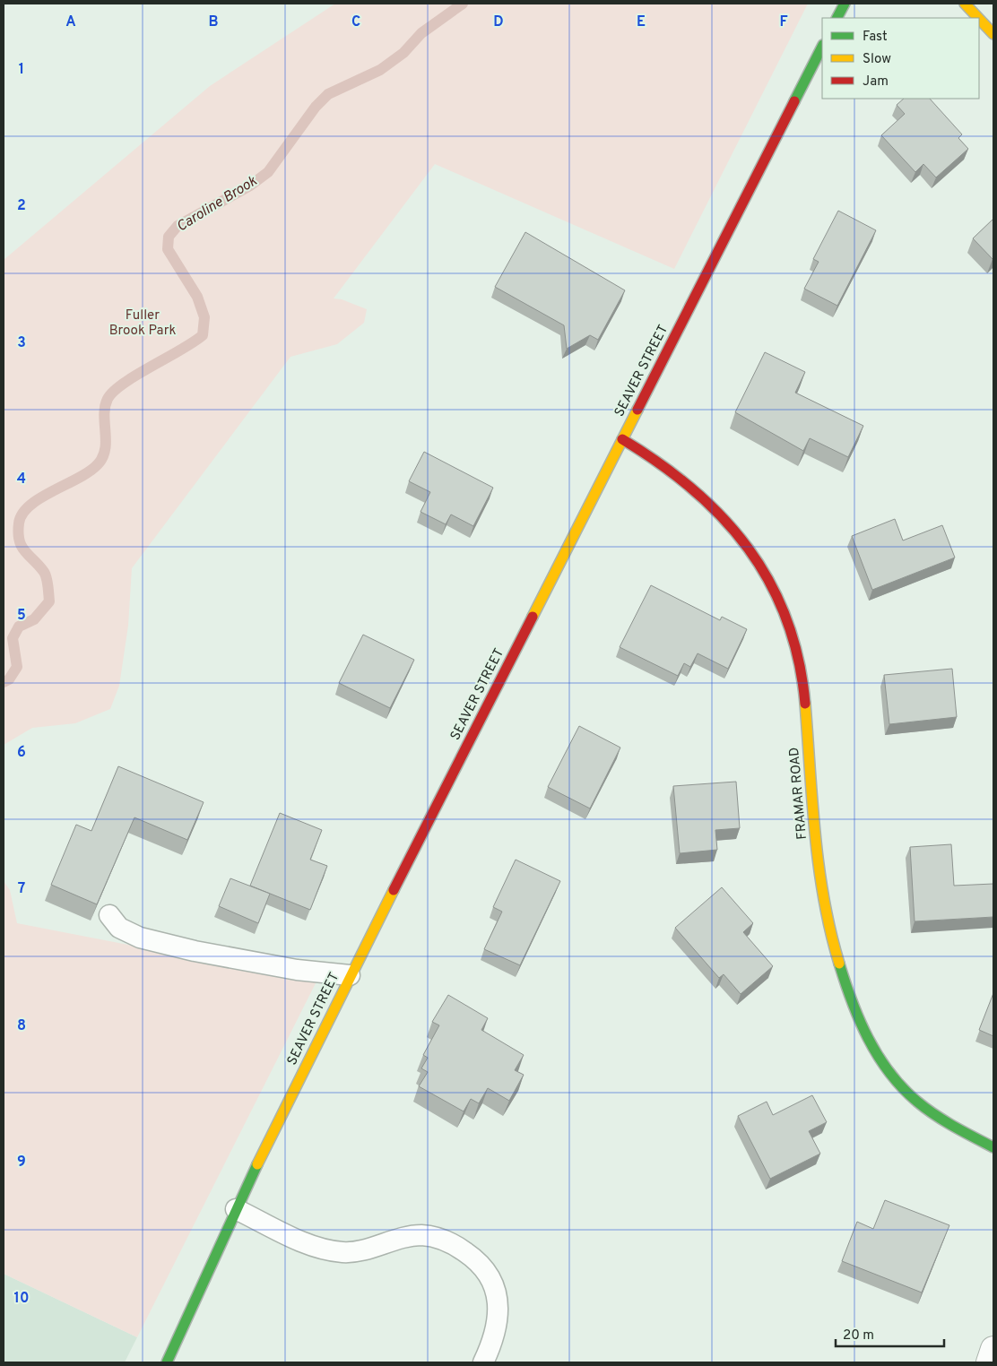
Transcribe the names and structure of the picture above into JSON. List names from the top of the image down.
{
  "streets": {
    "street": ["SEAVER STREET", "FRAMAR ROAD"]
  },
  "crossings": [
    ["SEAVER STREET", "FRAMAR ROAD"]
  ],
  "water": ["Caroline Brook"],
  "parks": ["Fuller Brook Park"],
  "legend": ["Fast", "Slow", "Jam"],
  "scale_bar": "20 m",
  "grid": {
    "columns": [
      "A",
      "B",
      "C",
      "D",
      "E",
      "F"
    ],
    "rows": [
      "1",
      "2",
      "3",
      "4",
      "5",
      "6",
      "7",
      "8",
      "9",
      "10"
    ]
  }
}
